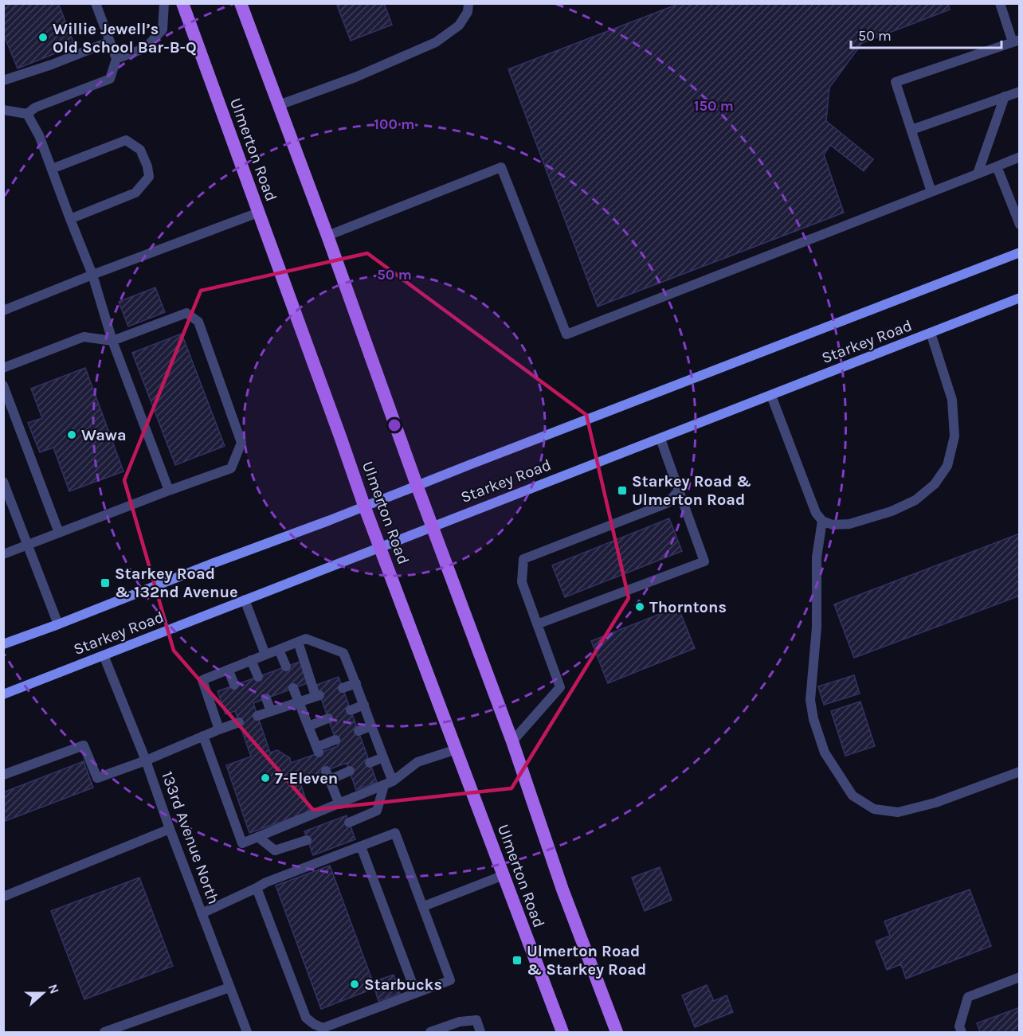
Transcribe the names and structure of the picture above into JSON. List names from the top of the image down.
{
  "streets": {
    "main road": ["Ulmerton Road", "Starkey Road"],
    "street": ["133rd Avenue North"]
  },
  "crossings": [
    ["Ulmerton Road", "Starkey Road"],
    ["Starkey Road", "133rd Avenue North"]
  ],
  "places": {
    "other": [
      "Willie Jewell’s Old School Bar-B-Q",
      "Wawa",
      "Thorntons",
      "7-Eleven",
      "Starbucks"
    ],
    "transit": ["Starkey Road & Ulmerton Road", "Starkey Road & 132nd Avenue", "Ulmerton Road & Starkey Road"]
  },
  "scale_bar": "50 m",
  "north": "right",
  "rings": ["150 m", "100 m", "50 m"]
}
